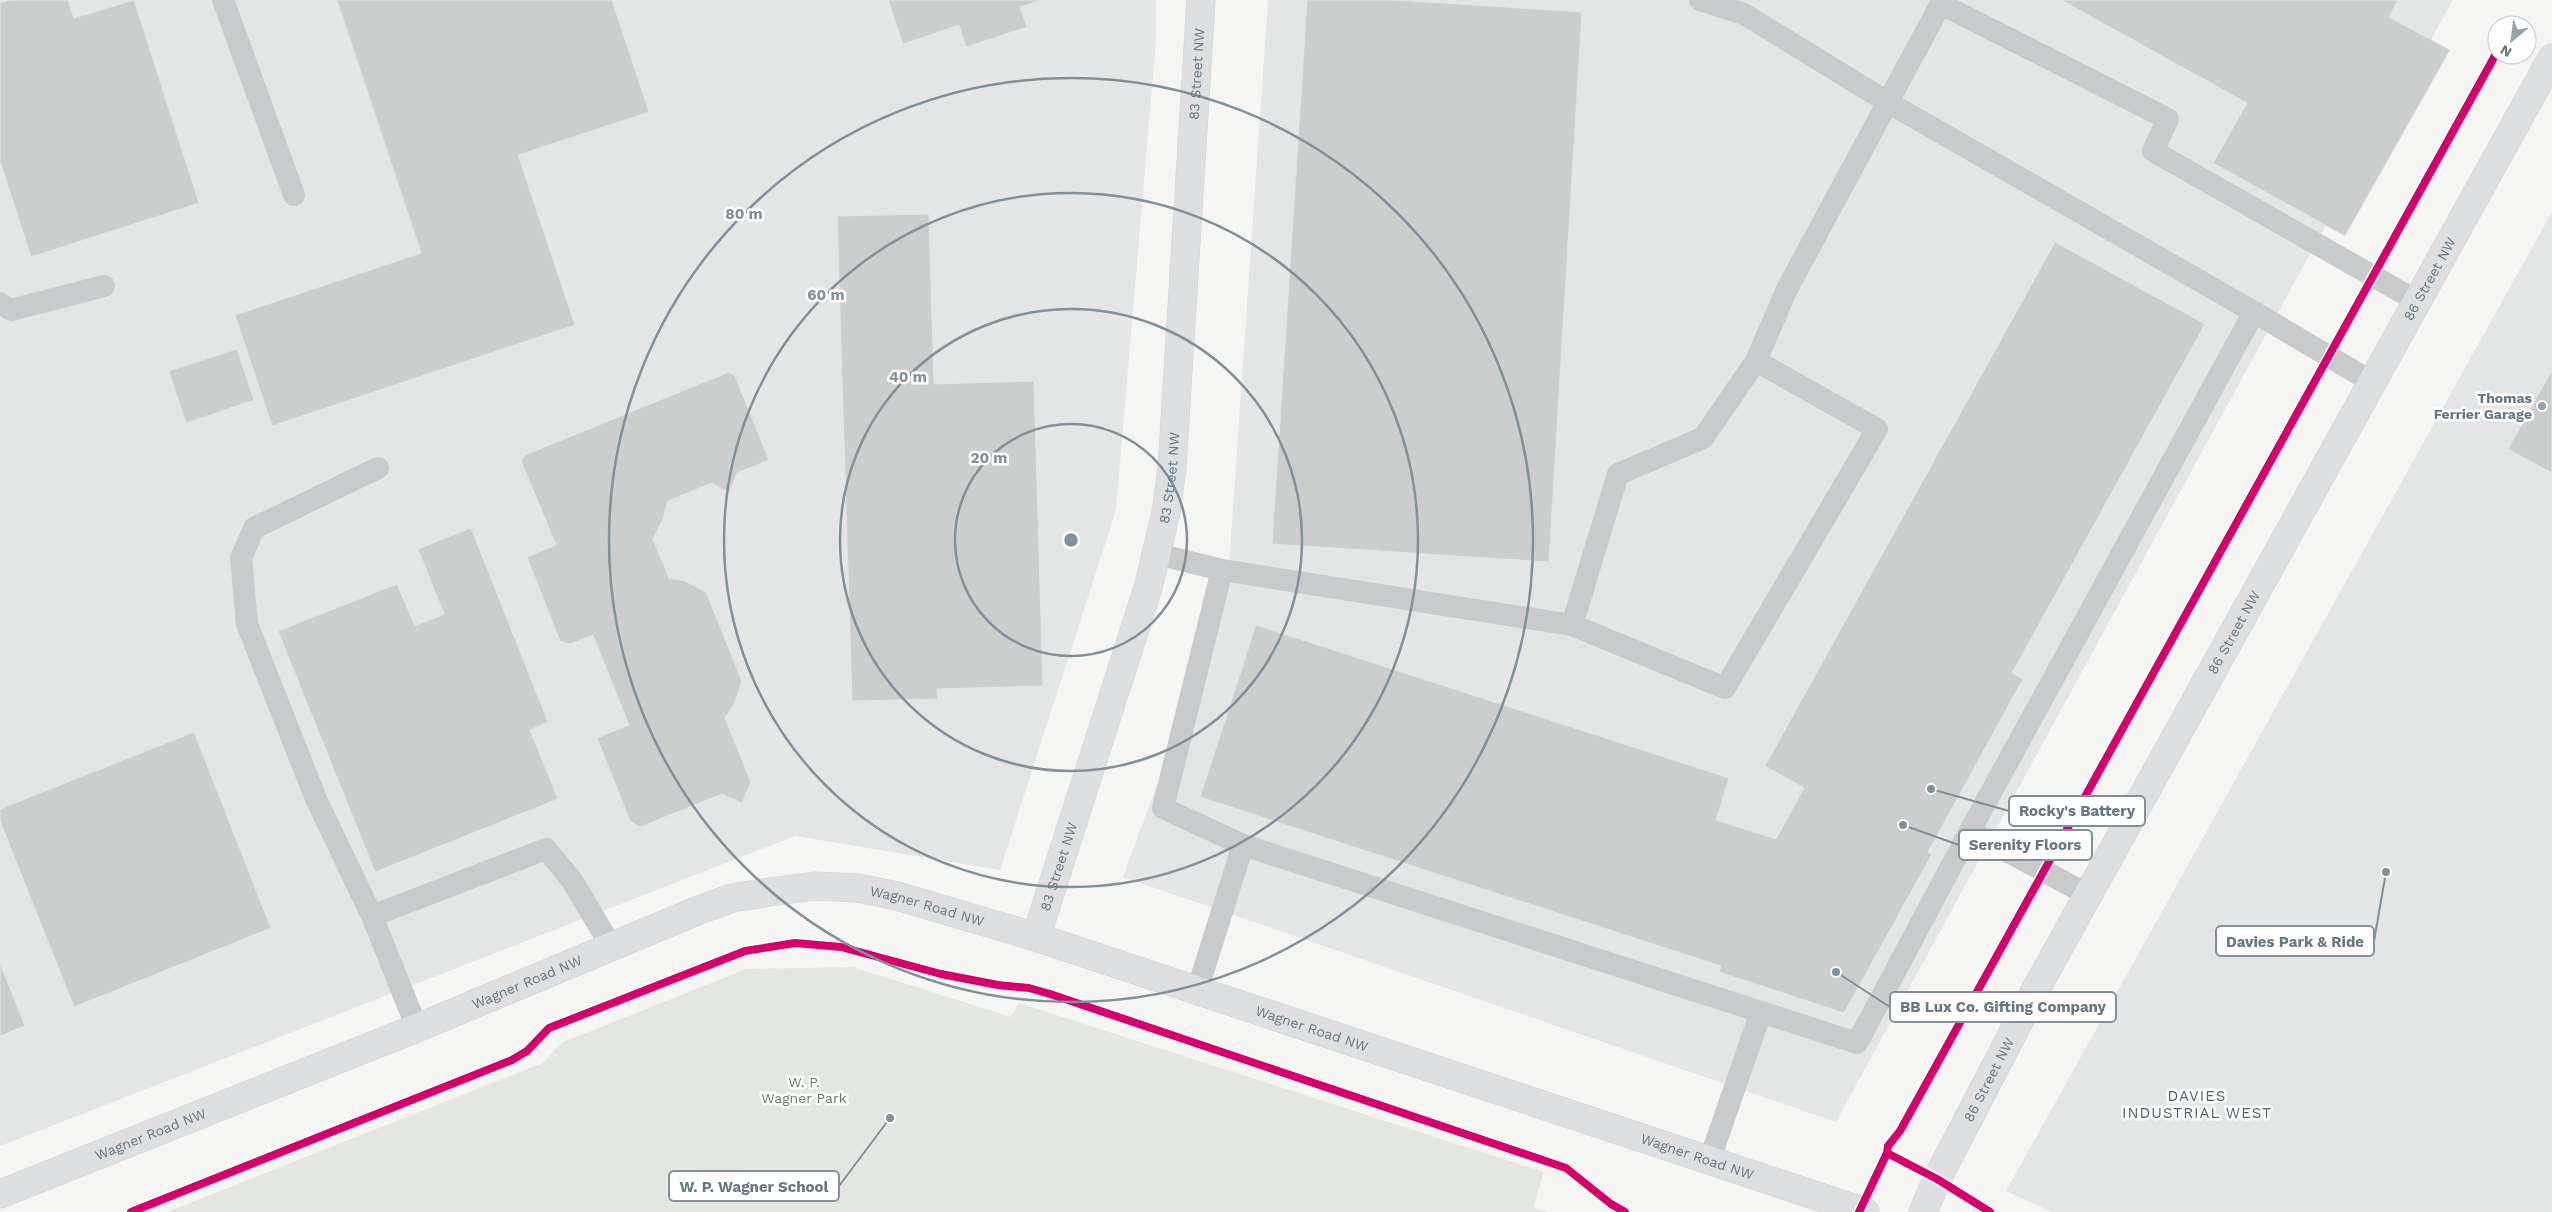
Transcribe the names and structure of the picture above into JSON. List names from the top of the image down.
{
  "streets": {
    "street": ["83 Street NW", "86 Street NW", "Wagner Road NW"]
  },
  "crossings": [
    ["83 Street NW", "Wagner Road NW"]
  ],
  "districts": ["DAVIES INDUSTRIAL WEST"],
  "parks": ["W. P. Wagner Park"],
  "places": [
    "Thomas Ferrier Garage",
    "Rocky's Battery",
    "Serenity Floors",
    "Davies Park & Ride",
    "BB Lux Co. Gifting Company",
    "W. P. Wagner School"
  ],
  "north": "bottom left",
  "rings": [
    "80 m",
    "60 m",
    "40 m",
    "20 m"
  ]
}
